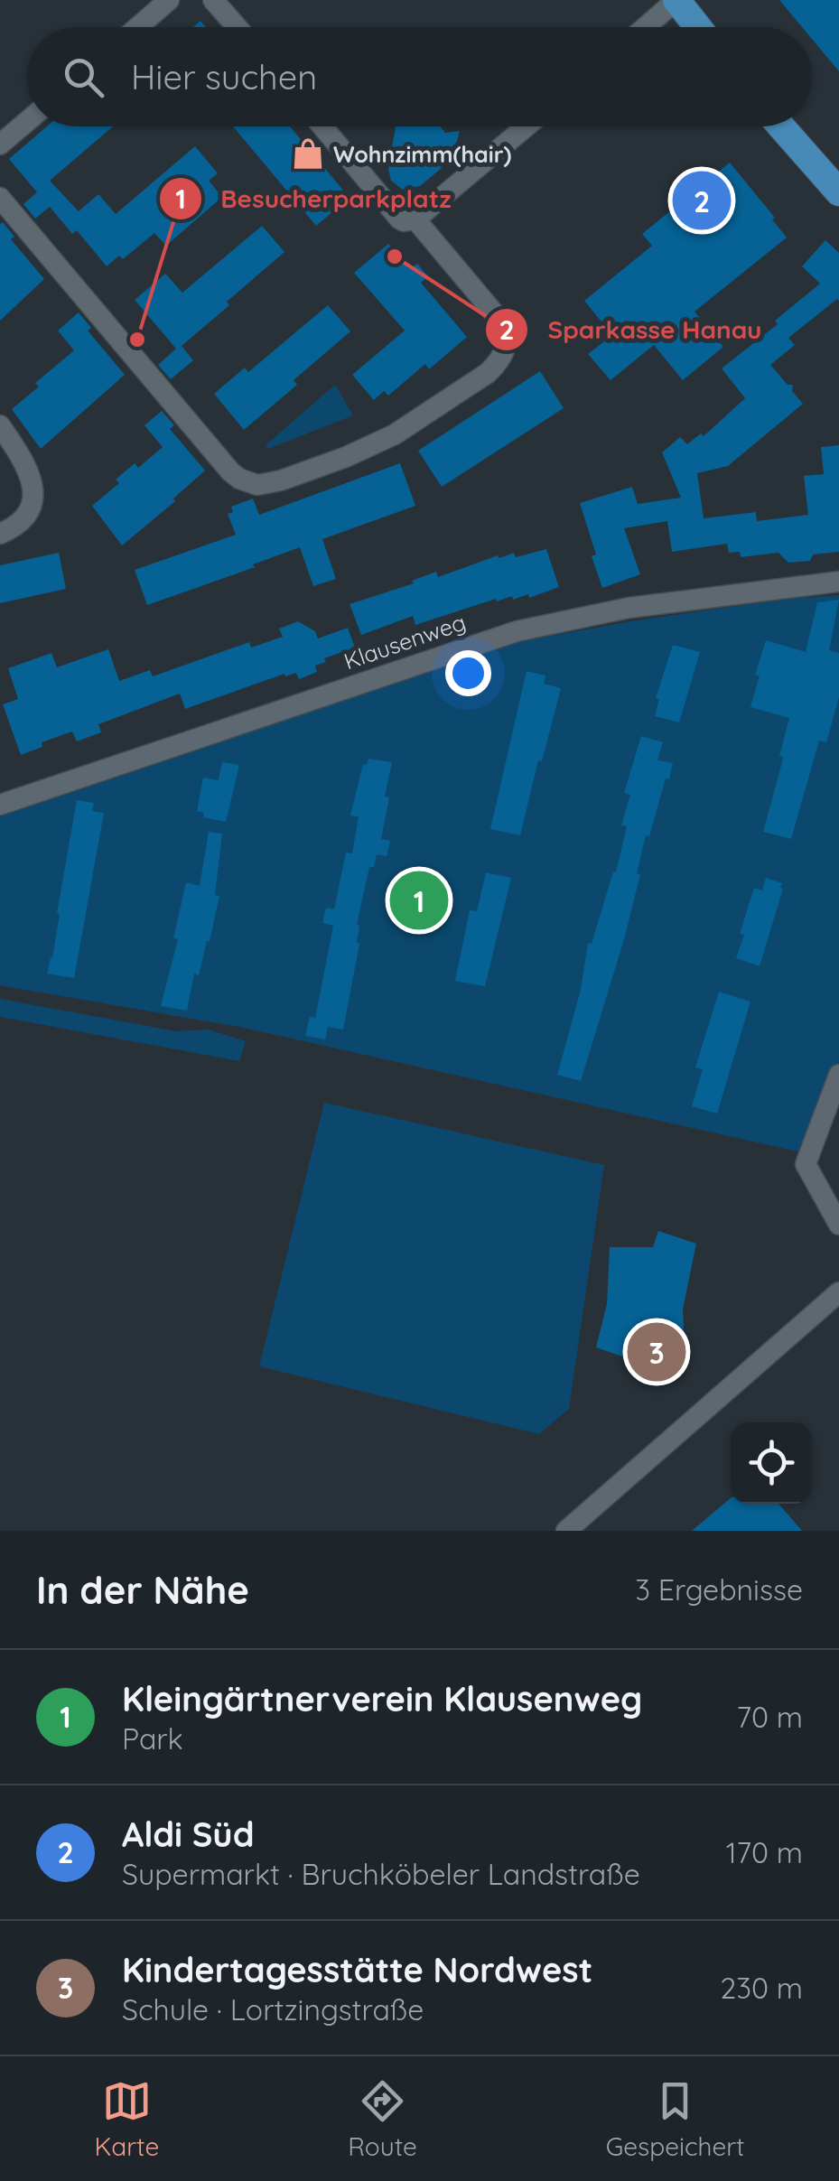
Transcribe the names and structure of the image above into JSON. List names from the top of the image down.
{
  "streets": {
    "street": ["Klausenweg"]
  },
  "places": {
    "shop": ["Wohnzimm(hair)"],
    "other": ["Sparkasse Hanau", "Besucherparkplatz"]
  },
  "page": {
    "search": "Hier suchen",
    "pins": ["2", "1", "3"],
    "heading": ["In der Nähe", "3 Ergebnisse"],
    "list": [
      {
        "mark": "1",
        "name": "Kleingärtnerverein Klausenweg",
        "note": "Park",
        "value": "70 m"
      },
      {
        "mark": "2",
        "name": "Aldi Süd",
        "note": "Supermarkt · Bruchköbeler Landstraße",
        "value": "170 m"
      },
      {
        "mark": "3",
        "name": "Kindertagesstätte Nordwest",
        "note": "Schule · Lortzingstraße",
        "value": "230 m"
      }
    ],
    "nav": ["Karte", "Route", "Gespeichert"]
  }
}
